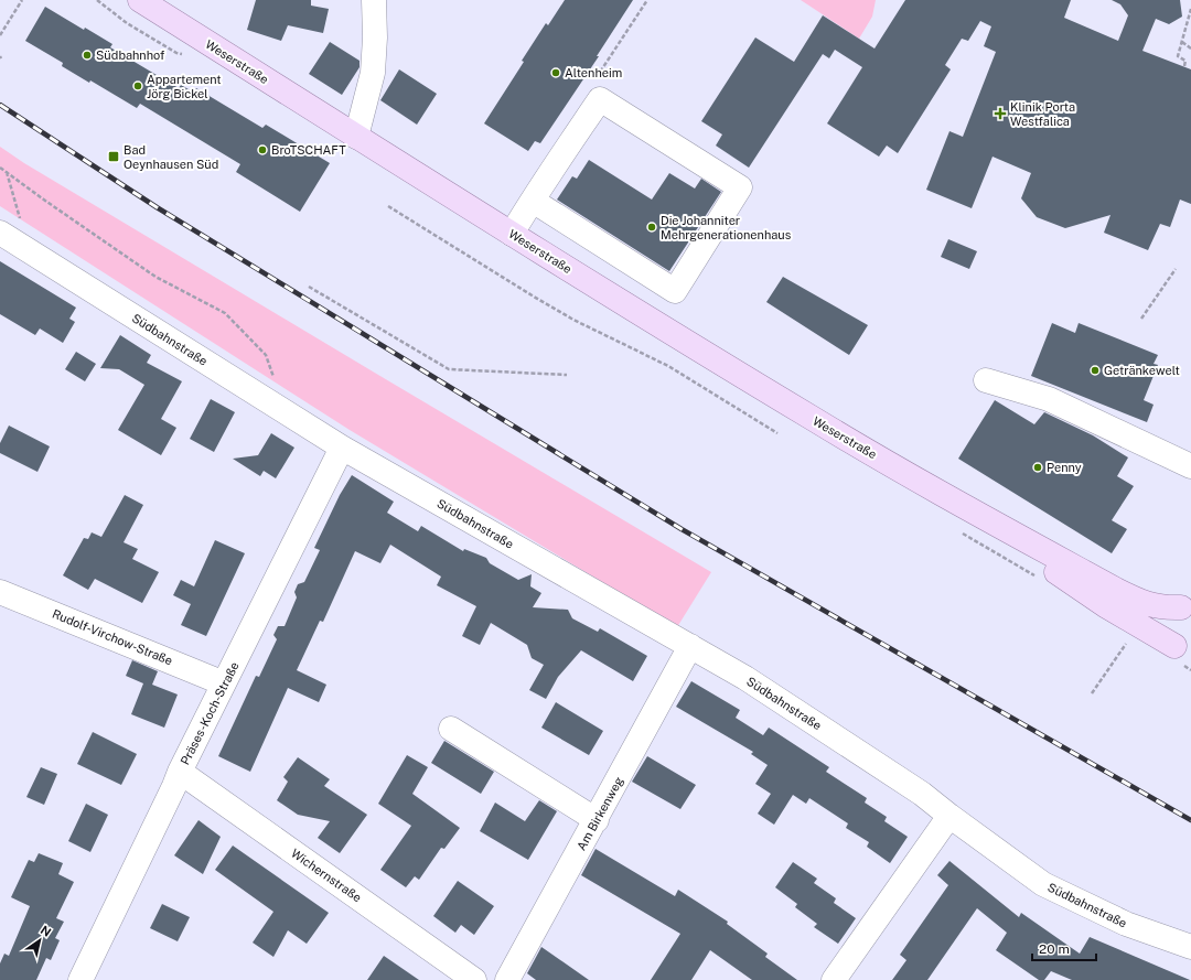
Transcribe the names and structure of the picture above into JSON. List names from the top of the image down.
{
  "streets": {
    "main road": ["Weserstraße"],
    "street": [
      "Südbahnstraße",
      "Rudolf-Virchow-Straße",
      "Präses-Koch-Straße",
      "Am Birkenweg",
      "Wichernstraße"
    ]
  },
  "crossings": [
    ["Südbahnstraße", "Präses-Koch-Straße"],
    ["Südbahnstraße", "Am Birkenweg"],
    ["Rudolf-Virchow-Straße", "Präses-Koch-Straße"],
    ["Präses-Koch-Straße", "Wichernstraße"]
  ],
  "places": {
    "other": [
      "Südbahnhof",
      "Altenheim",
      "Appartement Jörg Bickel",
      "BroTSCHAFT",
      "Die Johanniter Mehrgenerationenhaus",
      "Getränkewelt",
      "Penny"
    ],
    "health": ["Klinik Porta Westfalica"],
    "transit": ["Bad Oeynhausen Süd"]
  },
  "scale_bar": "20 m",
  "north": "top right"
}
